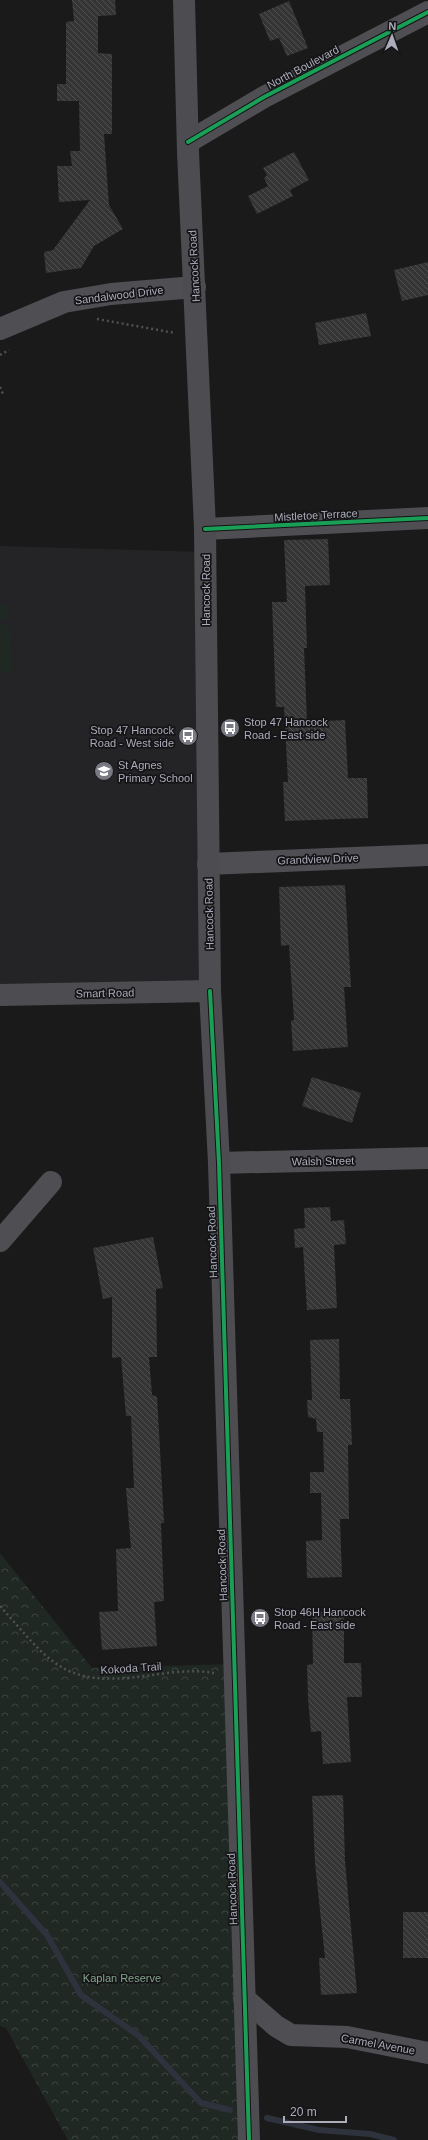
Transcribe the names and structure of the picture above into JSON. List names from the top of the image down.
{
  "streets": {
    "main road": ["Hancock Road", "Smart Road"],
    "street": [
      "North Boulevard",
      "Sandalwood Drive",
      "Mistletoe Terrace",
      "Grandview Drive",
      "Walsh Street",
      "Carmel Avenue"
    ],
    "path": ["Kokoda Trail"]
  },
  "crossings": [
    ["North Boulevard", "Hancock Road"],
    ["Hancock Road", "Sandalwood Drive"],
    ["Hancock Road", "Mistletoe Terrace"],
    ["Hancock Road", "Grandview Drive"],
    ["Hancock Road", "Smart Road"],
    ["Hancock Road", "Walsh Street"],
    ["Hancock Road", "Kokoda Trail"],
    ["Hancock Road", "Carmel Avenue"]
  ],
  "parks": ["Kaplan Reserve"],
  "places": {
    "bus stop": ["Stop 47 Hancock Road - East side", "Stop 47 Hancock Road - West side", "Stop 46H Hancock Road - East side"],
    "school or university": ["St Agnes Primary School"]
  },
  "scale_bar": "20 m",
  "north": "top"
}
